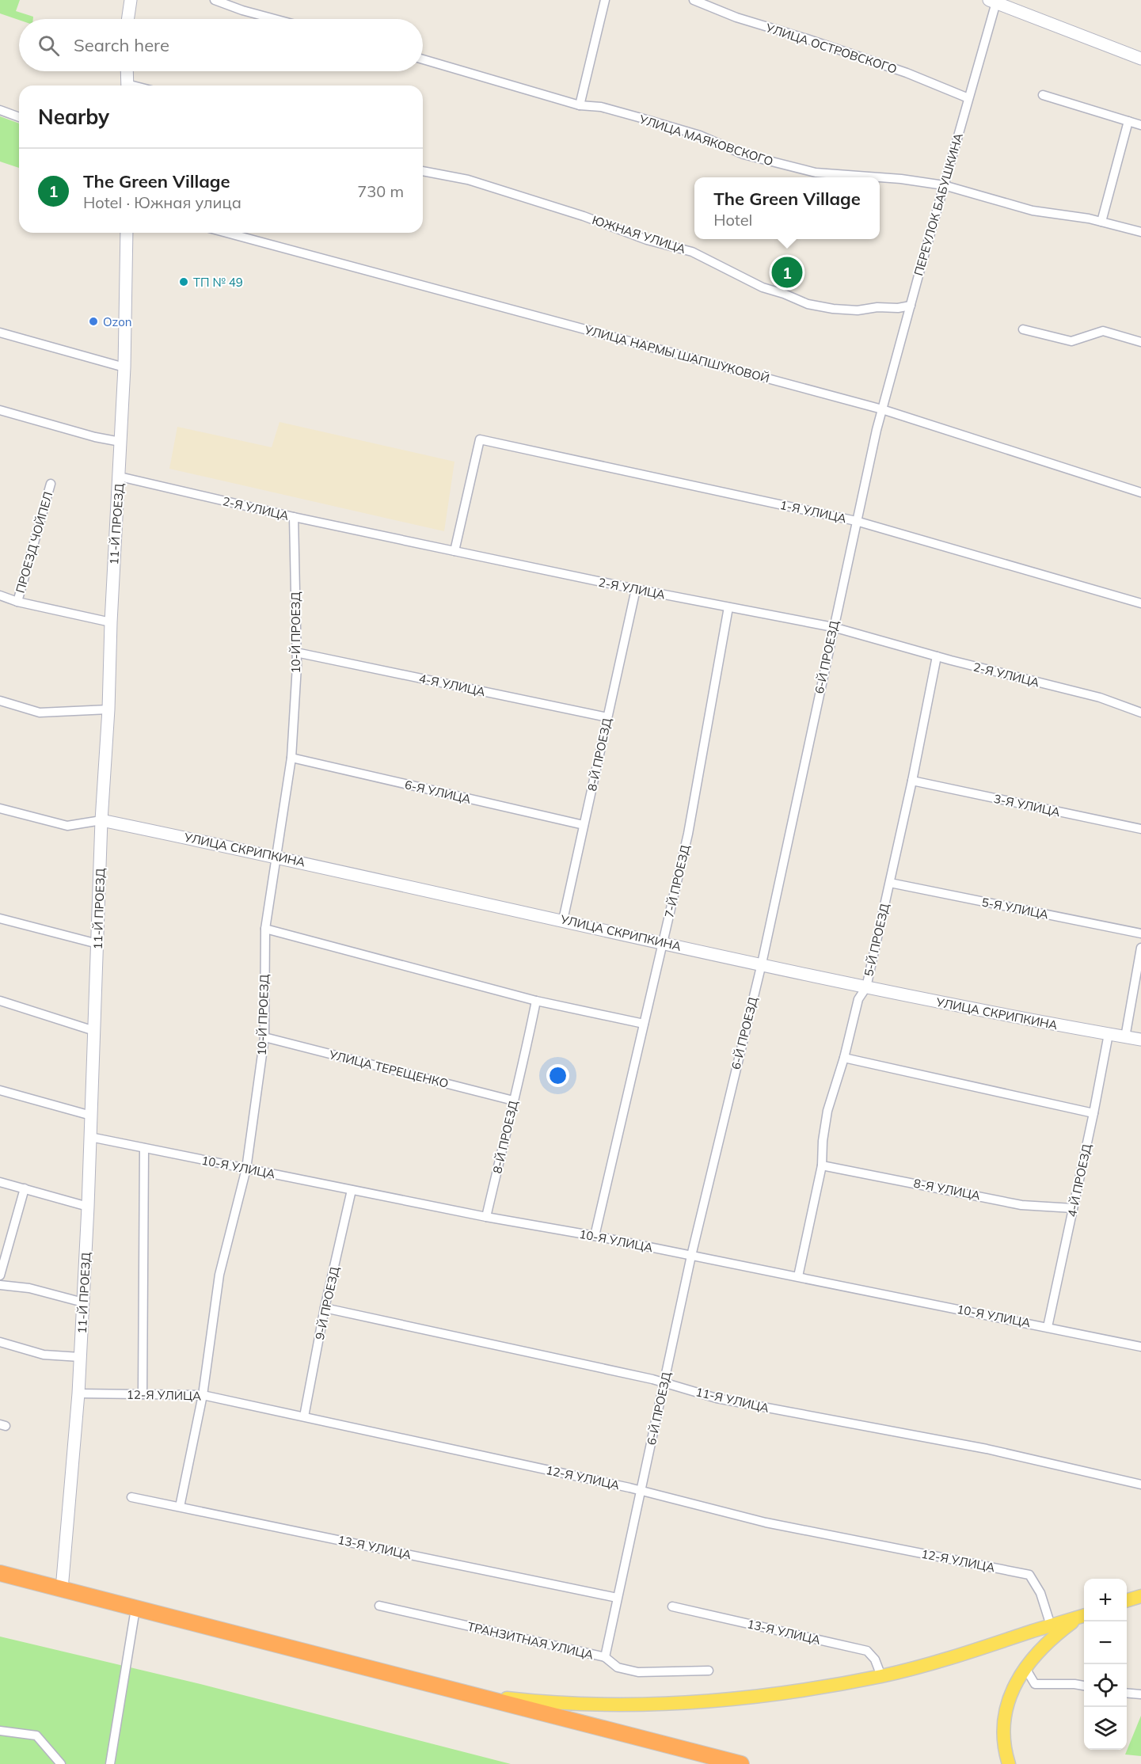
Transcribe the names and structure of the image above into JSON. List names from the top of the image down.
{
  "streets": {
    "street": [
      "УЛИЦА ОСТРОВСКОГО",
      "УЛИЦА МАЯКОВСКОГО",
      "ПЕРЕУЛОК БАБУШКИНА",
      "ЮЖНАЯ УЛИЦА",
      "УЛИЦА НАРМЫ ШАПШУКОВОЙ",
      "2-Я УЛИЦА",
      "1-Я УЛИЦА",
      "11-Й ПРОЕЗД",
      "ПРОЕЗД ЧОЙПЕЛ",
      "10-Й ПРОЕЗД",
      "6-Й ПРОЕЗД",
      "4-Я УЛИЦА",
      "8-Й ПРОЕЗД",
      "6-Я УЛИЦА",
      "3-Я УЛИЦА",
      "УЛИЦА СКРИПКИНА",
      "7-Й ПРОЕЗД",
      "5-Я УЛИЦА",
      "5-Й ПРОЕЗД",
      "УЛИЦА ТЕРЕЩЕНКО",
      "10-Я УЛИЦА",
      "4-Й ПРОЕЗД",
      "8-Я УЛИЦА",
      "9-Й ПРОЕЗД",
      "12-Я УЛИЦА",
      "11-Я УЛИЦА",
      "13-Я УЛИЦА",
      "ТРАНЗИТНАЯ УЛИЦА"
    ]
  },
  "crossings": [
    ["УЛИЦА ОСТРОВСКОГО", "ПЕРЕУЛОК БАБУШКИНА"],
    ["УЛИЦА МАЯКОВСКОГО", "ПЕРЕУЛОК БАБУШКИНА"],
    ["ПЕРЕУЛОК БАБУШКИНА", "ЮЖНАЯ УЛИЦА"],
    ["ПЕРЕУЛОК БАБУШКИНА", "УЛИЦА НАРМЫ ШАПШУКОВОЙ"],
    ["ПЕРЕУЛОК БАБУШКИНА", "6-Й ПРОЕЗД"],
    ["УЛИЦА НАРМЫ ШАПШУКОВОЙ", "6-Й ПРОЕЗД"],
    ["2-Я УЛИЦА", "1-Я УЛИЦА"],
    ["2-Я УЛИЦА", "11-Й ПРОЕЗД"],
    ["2-Я УЛИЦА", "10-Й ПРОЕЗД"],
    ["2-Я УЛИЦА", "6-Й ПРОЕЗД"],
    ["2-Я УЛИЦА", "8-Й ПРОЕЗД"],
    ["2-Я УЛИЦА", "7-Й ПРОЕЗД"],
    ["2-Я УЛИЦА", "5-Й ПРОЕЗД"],
    ["1-Я УЛИЦА", "6-Й ПРОЕЗД"],
    ["11-Й ПРОЕЗД", "ПРОЕЗД ЧОЙПЕЛ"],
    ["11-Й ПРОЕЗД", "УЛИЦА СКРИПКИНА"],
    ["11-Й ПРОЕЗД", "10-Я УЛИЦА"],
    ["11-Й ПРОЕЗД", "12-Я УЛИЦА"],
    ["10-Й ПРОЕЗД", "4-Я УЛИЦА"],
    ["10-Й ПРОЕЗД", "6-Я УЛИЦА"],
    ["10-Й ПРОЕЗД", "УЛИЦА СКРИПКИНА"],
    ["10-Й ПРОЕЗД", "УЛИЦА ТЕРЕЩЕНКО"],
    ["10-Й ПРОЕЗД", "10-Я УЛИЦА"],
    ["10-Й ПРОЕЗД", "12-Я УЛИЦА"],
    ["10-Й ПРОЕЗД", "13-Я УЛИЦА"],
    ["6-Й ПРОЕЗД", "УЛИЦА СКРИПКИНА"],
    ["6-Й ПРОЕЗД", "10-Я УЛИЦА"],
    ["6-Й ПРОЕЗД", "12-Я УЛИЦА"],
    ["6-Й ПРОЕЗД", "11-Я УЛИЦА"],
    ["6-Й ПРОЕЗД", "13-Я УЛИЦА"],
    ["6-Й ПРОЕЗД", "ТРАНЗИТНАЯ УЛИЦА"],
    ["4-Я УЛИЦА", "8-Й ПРОЕЗД"],
    ["8-Й ПРОЕЗД", "6-Я УЛИЦА"],
    ["8-Й ПРОЕЗД", "УЛИЦА СКРИПКИНА"],
    ["8-Й ПРОЕЗД", "УЛИЦА ТЕРЕЩЕНКО"],
    ["8-Й ПРОЕЗД", "10-Я УЛИЦА"],
    ["3-Я УЛИЦА", "5-Й ПРОЕЗД"],
    ["УЛИЦА СКРИПКИНА", "7-Й ПРОЕЗД"],
    ["УЛИЦА СКРИПКИНА", "5-Й ПРОЕЗД"],
    ["УЛИЦА СКРИПКИНА", "4-Й ПРОЕЗД"],
    ["7-Й ПРОЕЗД", "10-Я УЛИЦА"],
    ["5-Я УЛИЦА", "5-Й ПРОЕЗД"],
    ["5-Й ПРОЕЗД", "10-Я УЛИЦА"],
    ["5-Й ПРОЕЗД", "8-Я УЛИЦА"],
    ["10-Я УЛИЦА", "4-Й ПРОЕЗД"],
    ["10-Я УЛИЦА", "9-Й ПРОЕЗД"],
    ["4-Й ПРОЕЗД", "8-Я УЛИЦА"],
    ["9-Й ПРОЕЗД", "12-Я УЛИЦА"],
    ["9-Й ПРОЕЗД", "11-Я УЛИЦА"]
  ],
  "places": ["ТП № 49", "Ozon"],
  "page": {
    "search": "Search here",
    "heading": "Nearby",
    "list": [
      {
        "mark": "1",
        "name": "The Green Village",
        "note": "Hotel · Южная улица",
        "value": "730 m"
      }
    ],
    "popup": ["The Green Village", "Hotel"],
    "pins": "1",
    "map_buttons": ["+", "−"]
  }
}
